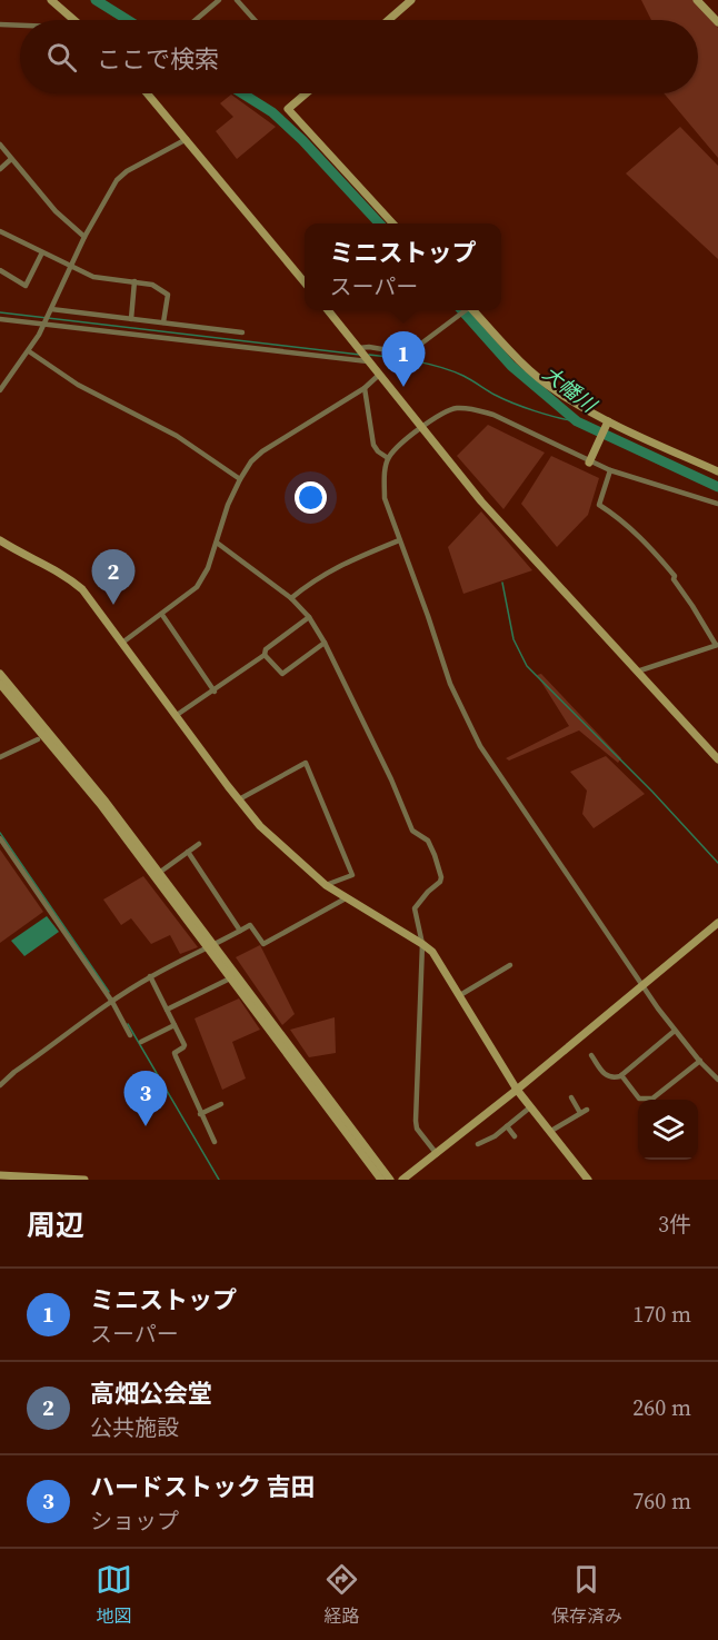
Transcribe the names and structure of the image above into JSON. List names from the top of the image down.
{
  "water": ["大幡川"],
  "page": {
    "search": "ここで検索",
    "popup": ["ミニストップ", "スーパー"],
    "pins": ["1", "2", "3"],
    "heading": ["周辺", "3件"],
    "list": [
      {
        "mark": "1",
        "name": "ミニストップ",
        "note": "スーパー",
        "value": "170 m"
      },
      {
        "mark": "2",
        "name": "高畑公会堂",
        "note": "公共施設",
        "value": "260 m"
      },
      {
        "mark": "3",
        "name": "ハードストック 吉田",
        "note": "ショップ",
        "value": "760 m"
      }
    ],
    "nav": ["地図", "経路", "保存済み"]
  }
}
